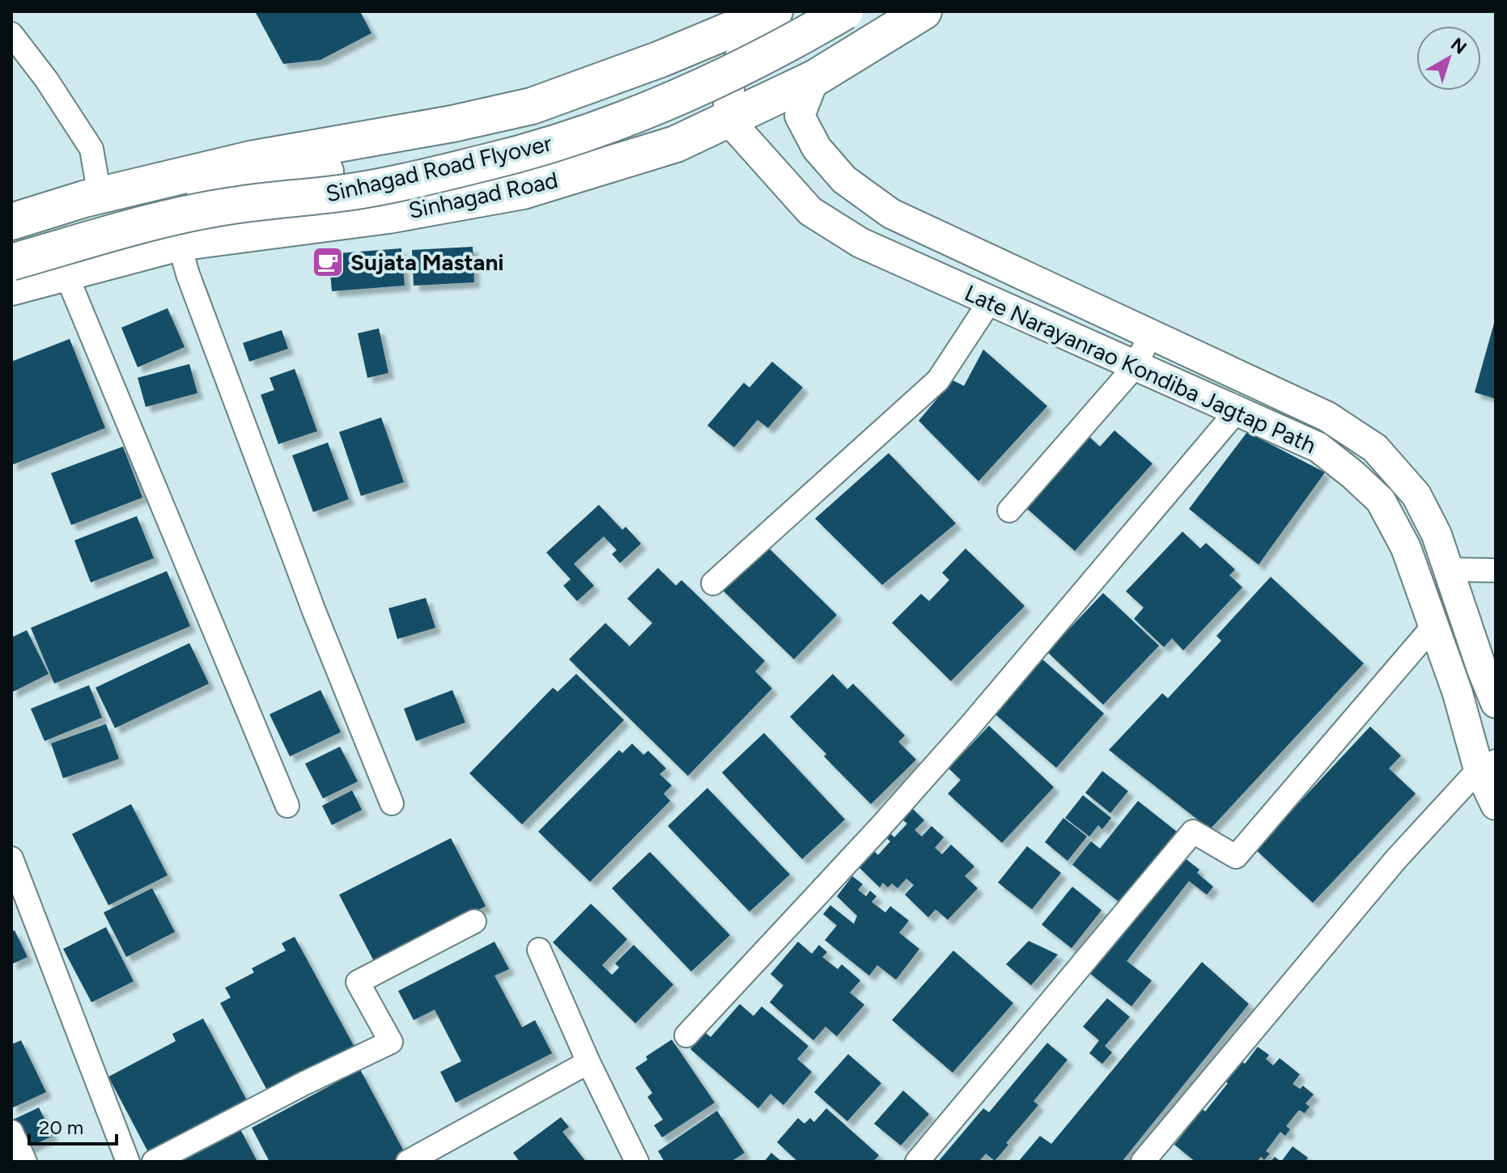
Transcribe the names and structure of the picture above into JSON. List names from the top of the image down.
{
  "streets": {
    "main road": ["Sinhagad Road Flyover", "Sinhagad Road"],
    "street": ["Late Narayanrao Kondiba Jagtap Path"]
  },
  "crossings": [
    ["Sinhagad Road", "Late Narayanrao Kondiba Jagtap Path"]
  ],
  "places": {
    "cafe": ["Sujata Mastani"]
  },
  "scale_bar": "20 m",
  "north": "top right"
}
